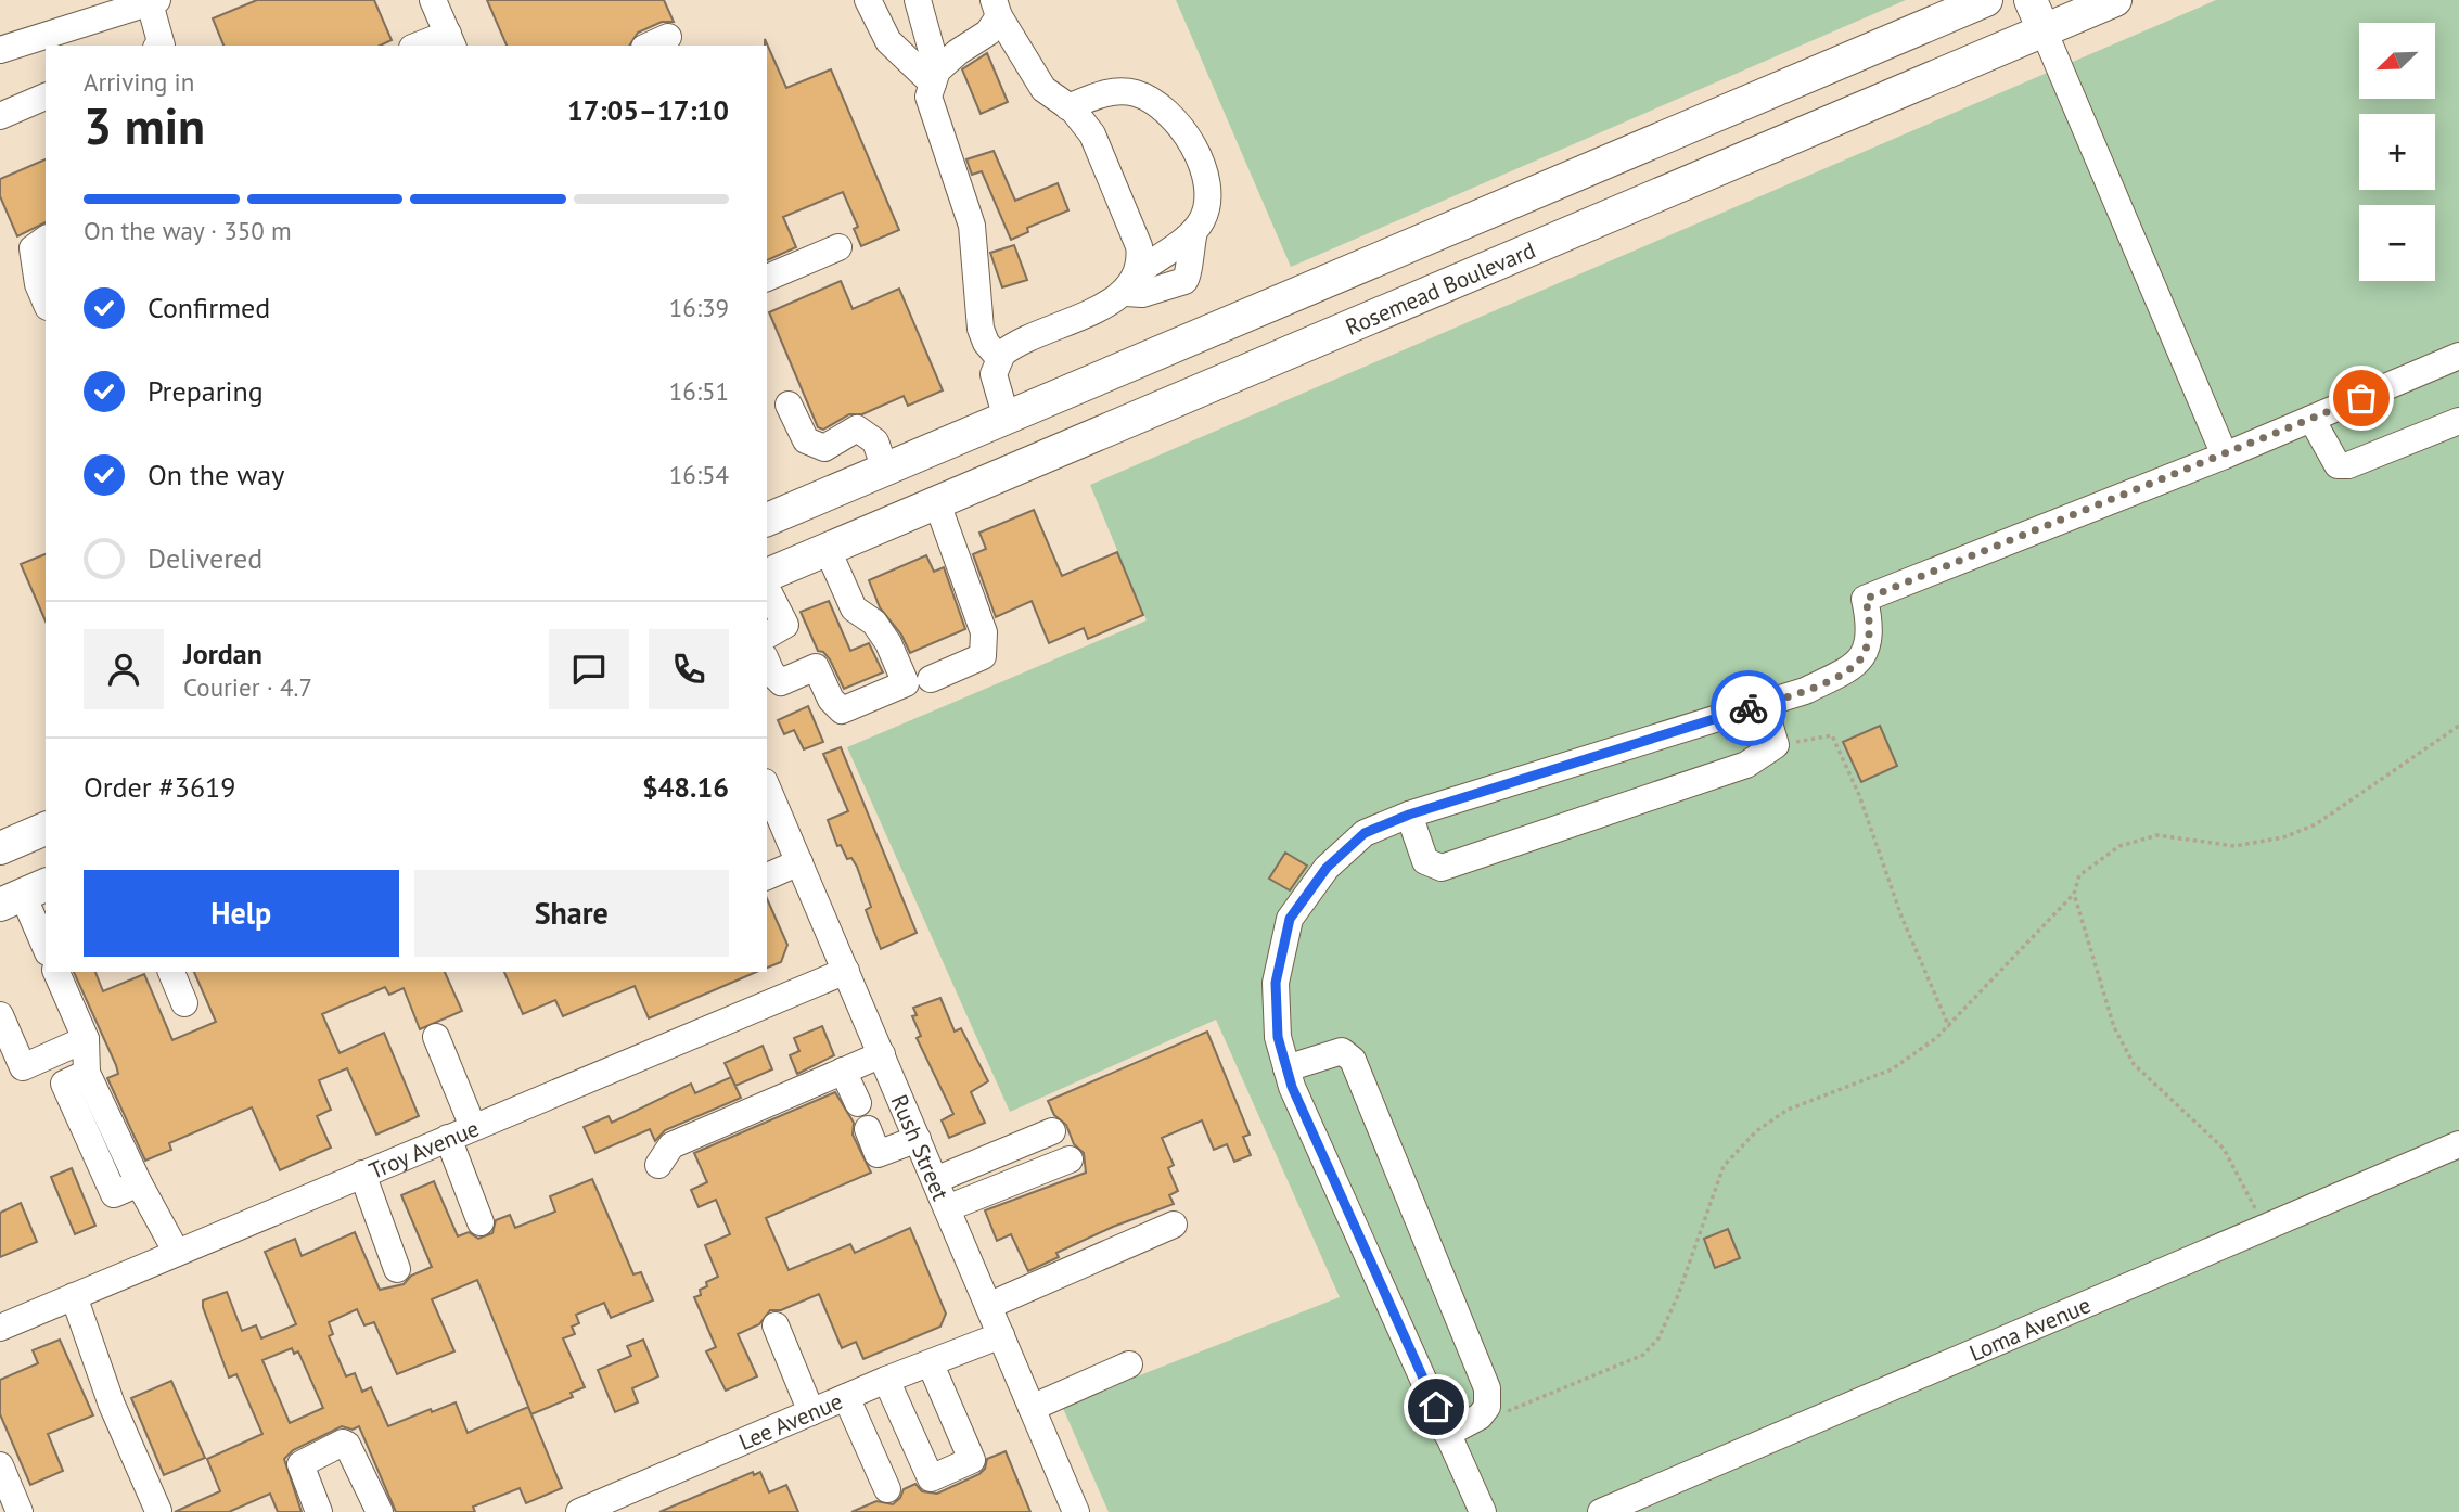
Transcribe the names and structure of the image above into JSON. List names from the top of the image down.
{
  "streets": {
    "main road": ["Rosemead Boulevard"],
    "street": [
      "Rush Street",
      "Troy Avenue",
      "Loma Avenue",
      "Lee Avenue"
    ]
  },
  "crossings": [
    ["Rush Street", "Troy Avenue"],
    ["Rush Street", "Lee Avenue"]
  ],
  "north": "bottom left",
  "page": {
    "map_buttons": ["+", "−"],
    "heading": ["3 min", "Arriving in", "17:05–17:10"],
    "panel": [
      "Jordan",
      "Courier · 4.7",
      "Order #3619",
      "$48.16"
    ],
    "bar": "On the way · 350 m",
    "list": [
      ["Confirmed", "16:39"],
      ["Preparing", "16:51"],
      ["On the way", "16:54"],
      "Delivered"
    ],
    "buttons": ["Help", "Share"]
  }
}
